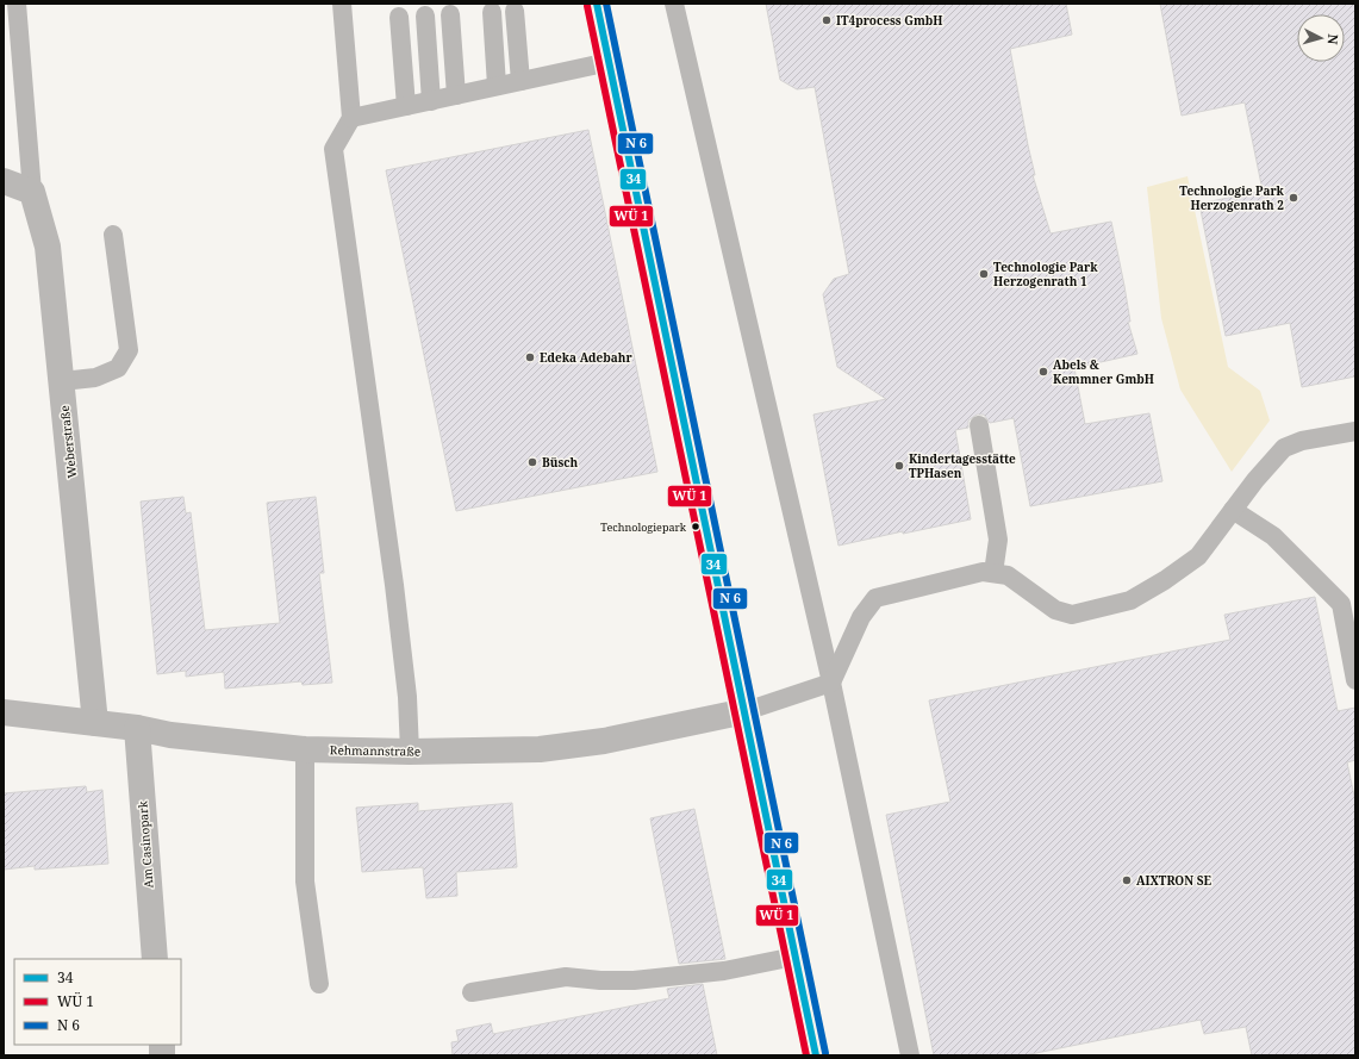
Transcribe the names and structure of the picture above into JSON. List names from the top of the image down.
{
  "streets": {
    "street": ["Weberstraße", "Rehmannstraße", "Am Casinopark"]
  },
  "crossings": [
    ["Weberstraße", "Rehmannstraße"],
    ["Rehmannstraße", "Am Casinopark"]
  ],
  "places": [
    "IT4process GmbH",
    "Technologie Park Herzogenrath 2",
    "Technologie Park Herzogenrath 1",
    "Edeka Adebahr",
    "Abels & Kemmner GmbH",
    "Büsch",
    "Kindertagesstätte TPHasen",
    "Technologiepark",
    "AIXTRON SE"
  ],
  "lines": ["transit line 34"],
  "legend": ["34", "WÜ 1", "N 6"],
  "north": "right"
}
